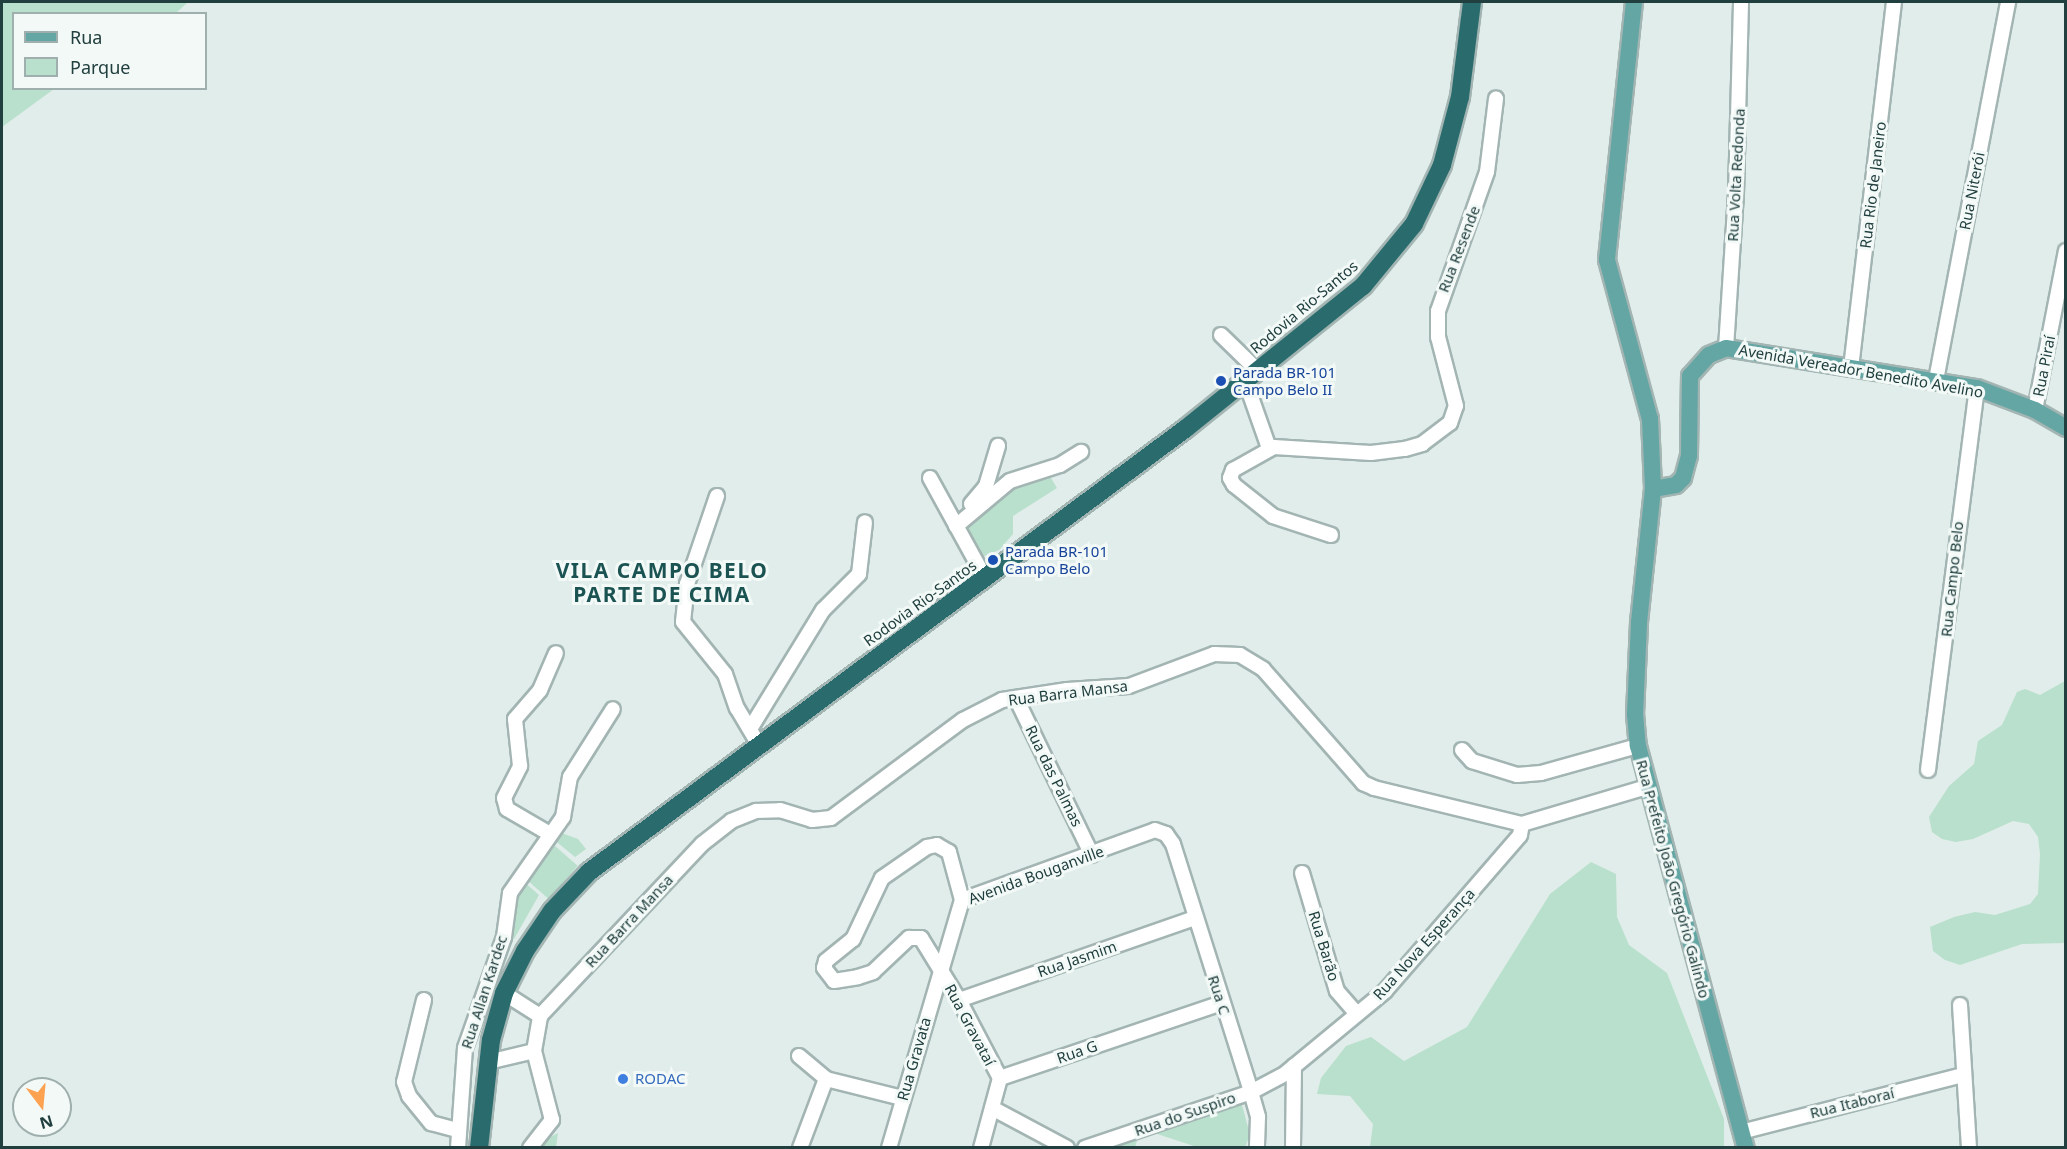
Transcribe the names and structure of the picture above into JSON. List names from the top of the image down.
{
  "streets": {
    "highway": ["Rodovia Rio-Santos"],
    "main road": ["Avenida Vereador Benedito Avelino", "Rua Prefeito João Gregório Galindo"],
    "street": [
      "Rua Volta Redonda",
      "Rua Rio de Janeiro",
      "Rua Niterói",
      "Rua Resende",
      "Rua Piraí",
      "Rua Campo Belo",
      "Rua Barra Mansa",
      "Rua das Palmas",
      "Avenida Bouganville",
      "Rua Nova Esperança",
      "Rua Barão",
      "Rua Jasmim",
      "Rua Allan Kardec",
      "Rua C",
      "Rua Gravataí",
      "Rua G",
      "Rua Gravata",
      "Rua Itaboraí",
      "Rua do Suspiro"
    ]
  },
  "crossings": [
    ["Rua Volta Redonda", "Avenida Vereador Benedito Avelino"],
    ["Rua Rio de Janeiro", "Avenida Vereador Benedito Avelino"],
    ["Rua Niterói", "Avenida Vereador Benedito Avelino"],
    ["Rua Piraí", "Avenida Vereador Benedito Avelino"],
    ["Avenida Vereador Benedito Avelino", "Rua Campo Belo"],
    ["Avenida Vereador Benedito Avelino", "Rua Prefeito João Gregório Galindo"],
    ["Rua Barra Mansa", "Rua das Palmas"],
    ["Rua Barra Mansa", "Rua Nova Esperança"],
    ["Rua das Palmas", "Avenida Bouganville"],
    ["Avenida Bouganville", "Rua C"],
    ["Avenida Bouganville", "Rua Gravataí"],
    ["Avenida Bouganville", "Rua Gravata"],
    ["Rua Prefeito João Gregório Galindo", "Rua Itaboraí"],
    ["Rua Nova Esperança", "Rua Barão"],
    ["Rua Nova Esperança", "Rua C"],
    ["Rua Nova Esperança", "Rua do Suspiro"],
    ["Rua Jasmim", "Rua C"],
    ["Rua Jasmim", "Rua Gravataí"],
    ["Rua C", "Rua G"],
    ["Rua C", "Rua do Suspiro"],
    ["Rua Gravataí", "Rua G"],
    ["Rua Gravataí", "Rua Gravata"]
  ],
  "districts": ["VILA CAMPO BELO PARTE DE CIMA"],
  "places": ["Parada BR-101 Campo Belo II", "Parada BR-101 Campo Belo", "RODAC"],
  "legend": ["Rua", "Parque"],
  "north": "bottom"
}
